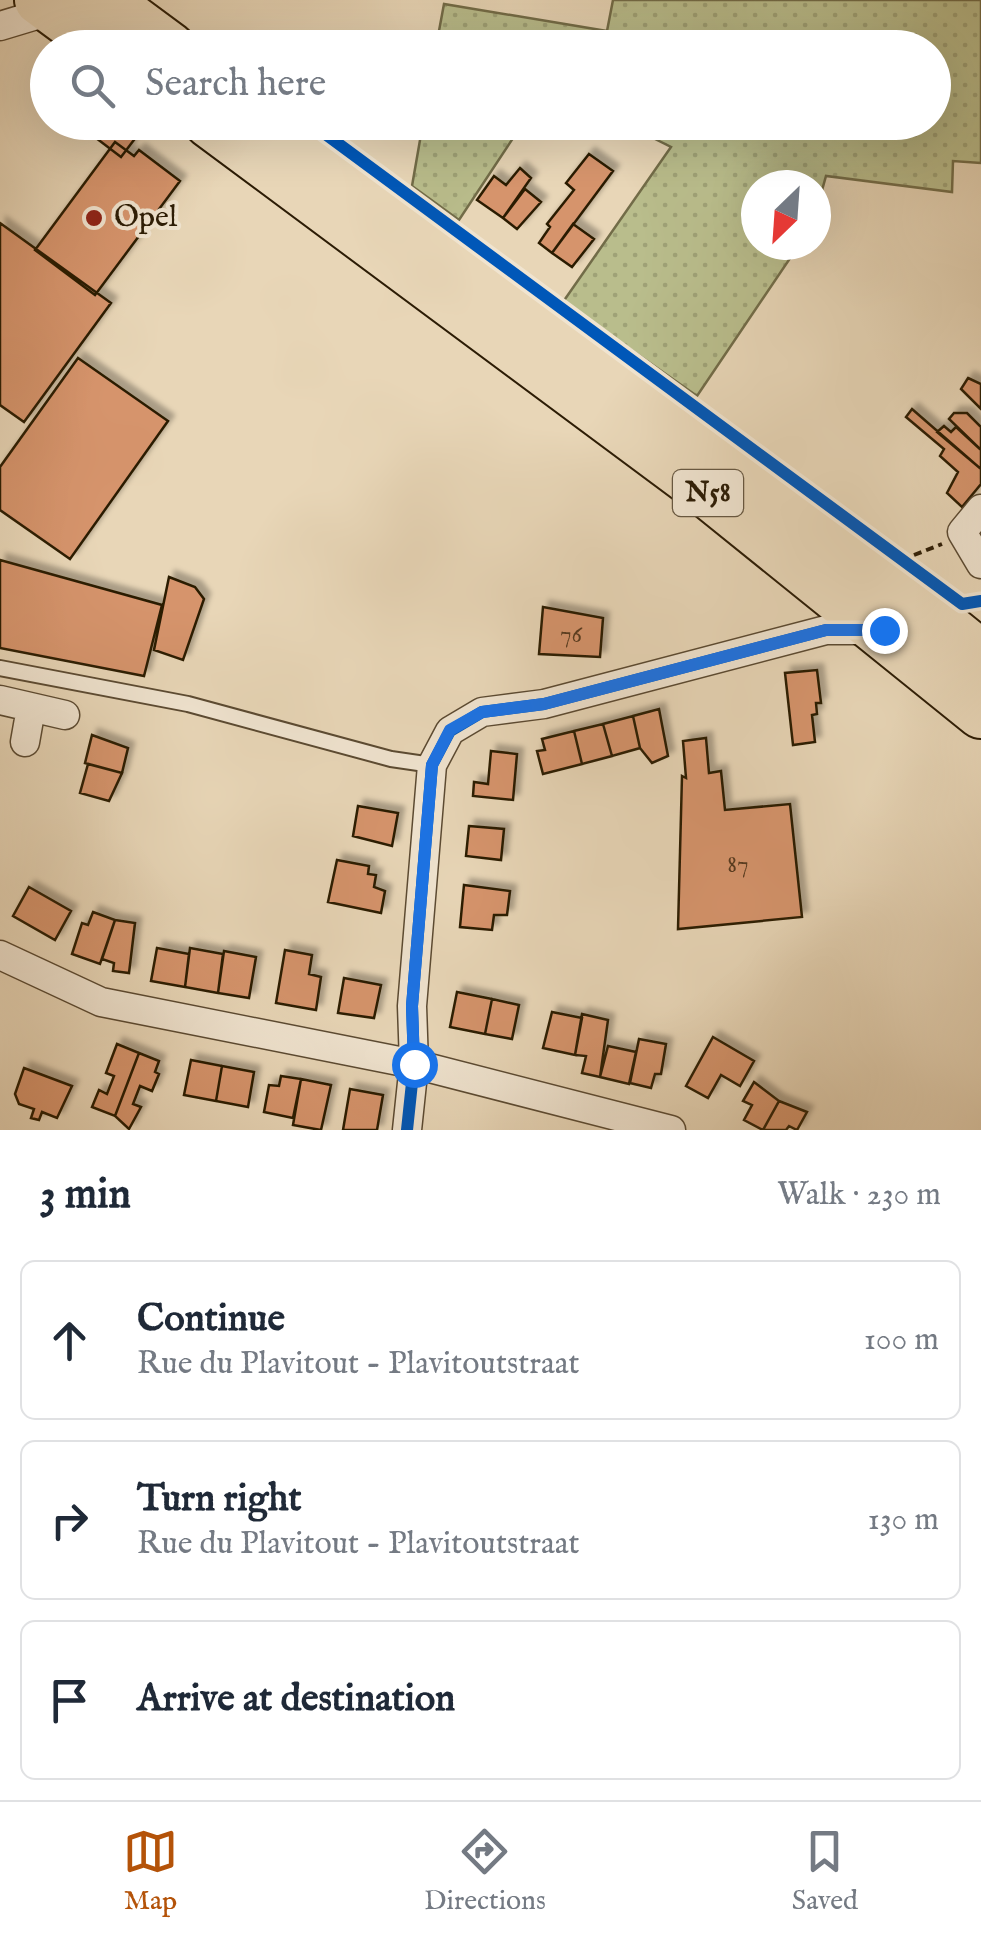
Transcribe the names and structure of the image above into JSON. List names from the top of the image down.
{
  "streets": {
    "highway": ["N58"]
  },
  "places": ["Opel"],
  "house_numbers": ["76", "87"],
  "north": "bottom left",
  "page": {
    "search": "Search here",
    "heading": ["3 min", "Walk · 230 m"],
    "list": [
      ["Continue", "Rue du Plavitout - Plavitoutstraat", "100 m"],
      ["Turn right", "Rue du Plavitout - Plavitoutstraat", "130 m"],
      "Arrive at destination"
    ],
    "nav": ["Map", "Directions", "Saved"]
  }
}
